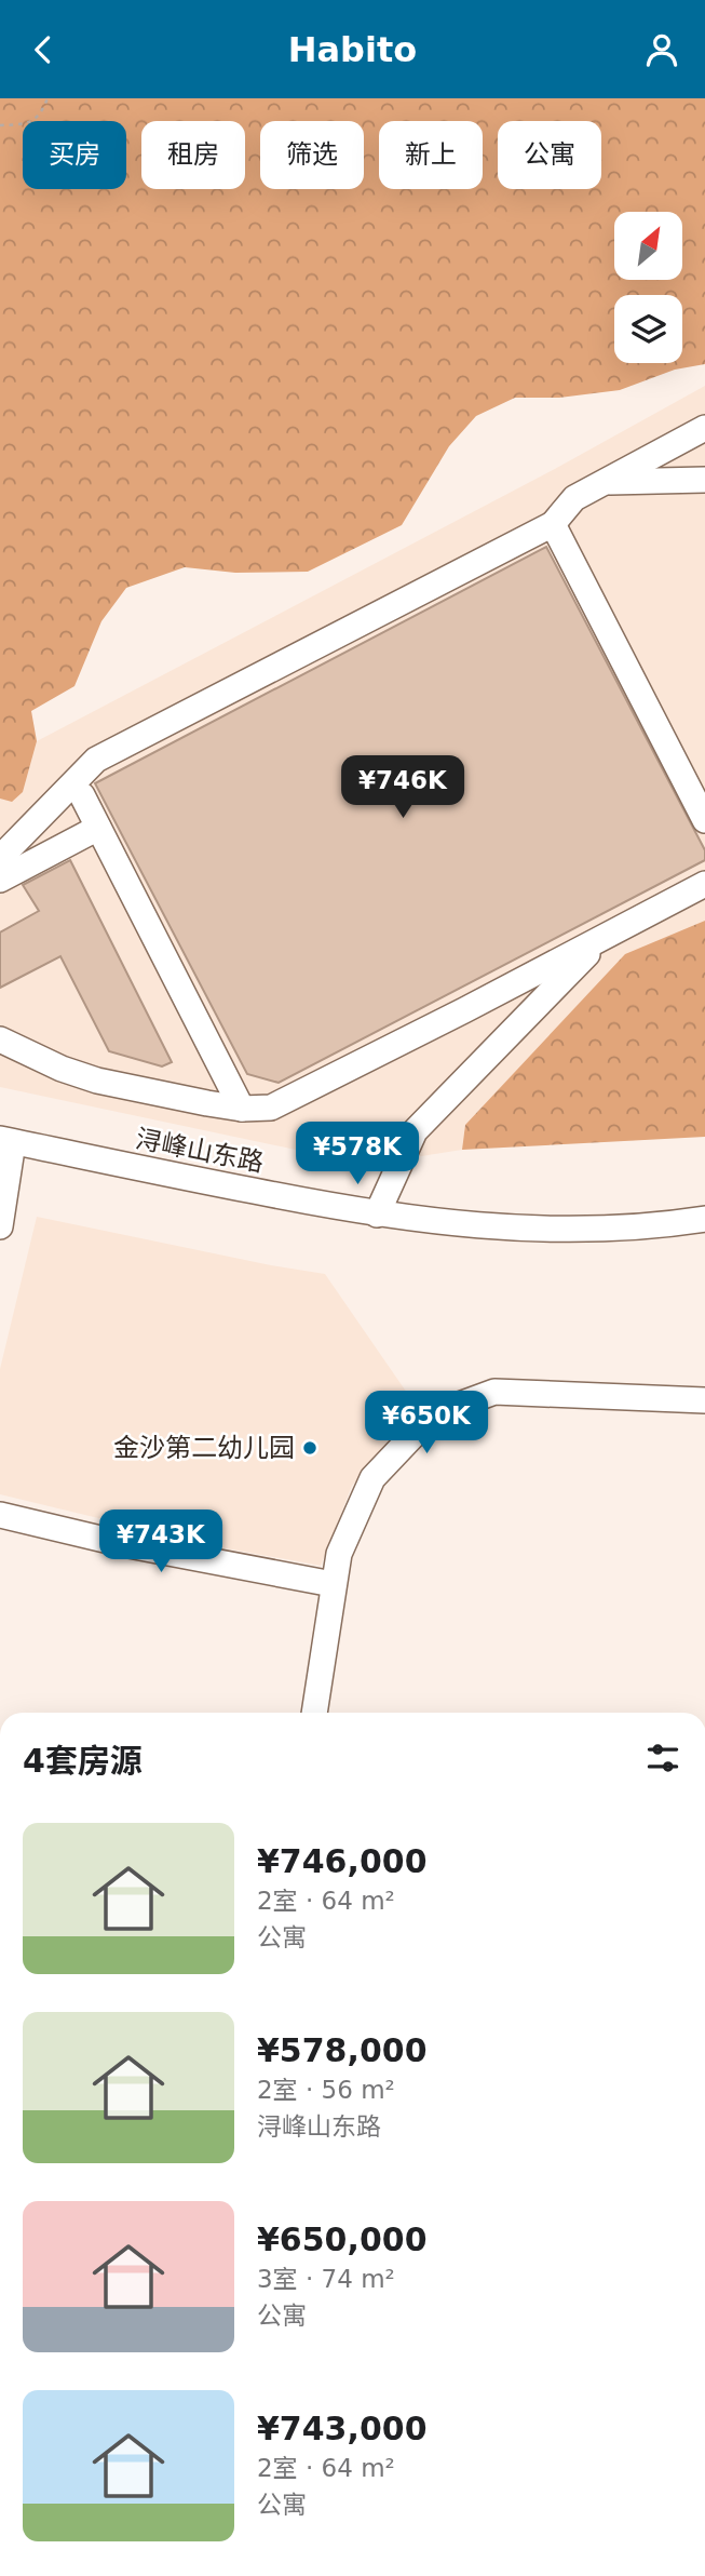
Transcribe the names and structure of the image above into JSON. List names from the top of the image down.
{
  "streets": {
    "street": ["浔峰山东路"]
  },
  "places": ["金沙第二幼儿园"],
  "north": "top right",
  "page": {
    "header": "Habito",
    "chip": [
      "买房",
      "租房",
      "筛选",
      "新上",
      "公寓"
    ],
    "price": [
      "¥746K",
      "¥578K",
      "¥650K",
      "¥743K"
    ],
    "heading": "4套房源",
    "list": [
      {
        "name": "¥746,000",
        "note": "2室 · 64 m² · 公寓"
      },
      {
        "name": "¥578,000",
        "note": "2室 · 56 m² · 浔峰山东路"
      },
      {
        "name": "¥650,000",
        "note": "3室 · 74 m² · 公寓"
      },
      {
        "name": "¥743,000",
        "note": "2室 · 64 m² · 公寓"
      }
    ]
  }
}
